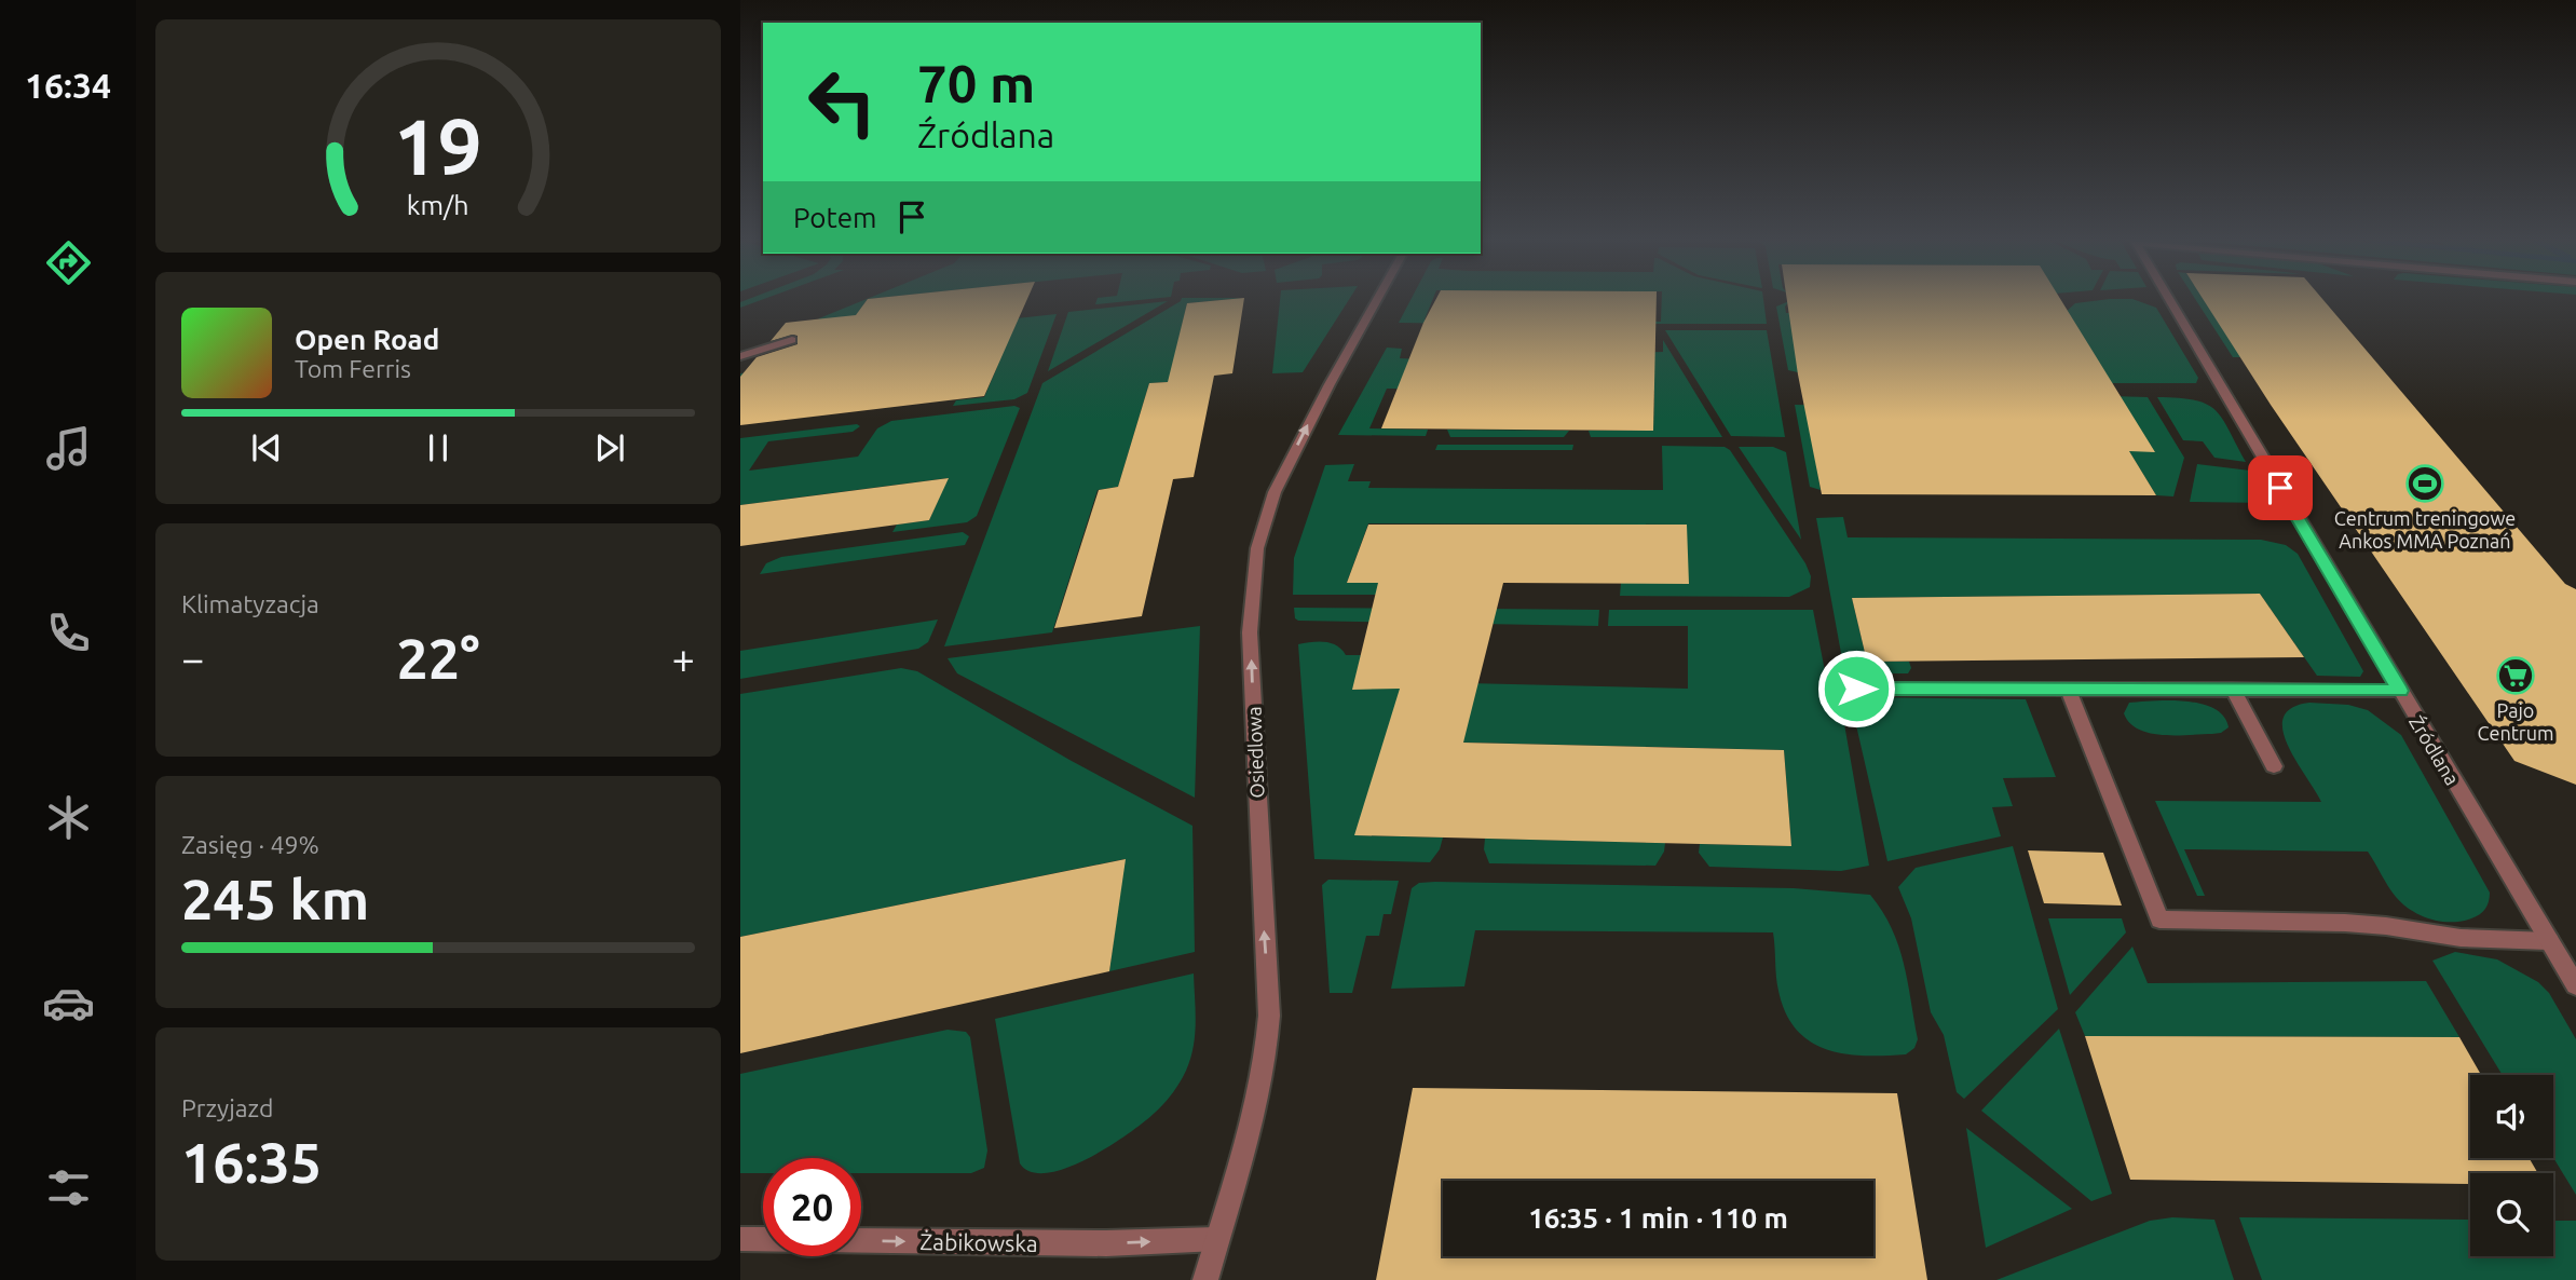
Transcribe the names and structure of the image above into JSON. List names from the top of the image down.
{
  "streets": {
    "street": ["Źródlana", "Osiedlowa", "Żabikowska"]
  },
  "crossings": [
    ["Osiedlowa", "Żabikowska"]
  ],
  "one_way": ["Osiedlowa", "Żabikowska"],
  "places": {
    "sports": ["Centrum treningowe Ankos MMA Poznań"],
    "supermarket": ["Pajo Centrum"]
  },
  "page": {
    "tabs": "16:34",
    "turn": ["70 m", "Źródlana"],
    "then": "Potem",
    "song": ["Open Road", "Tom Ferris"],
    "tile": [
      "Klimatyzacja",
      ["Zasięg · 49%", "245 km"],
      ["Przyjazd", "16:35"]
    ],
    "heat": ["−", "22°", "+"],
    "limit": "20",
    "trip": "16:35 · 1 min · 110 m",
    "gauge": ["19", "km/h"]
  }
}
